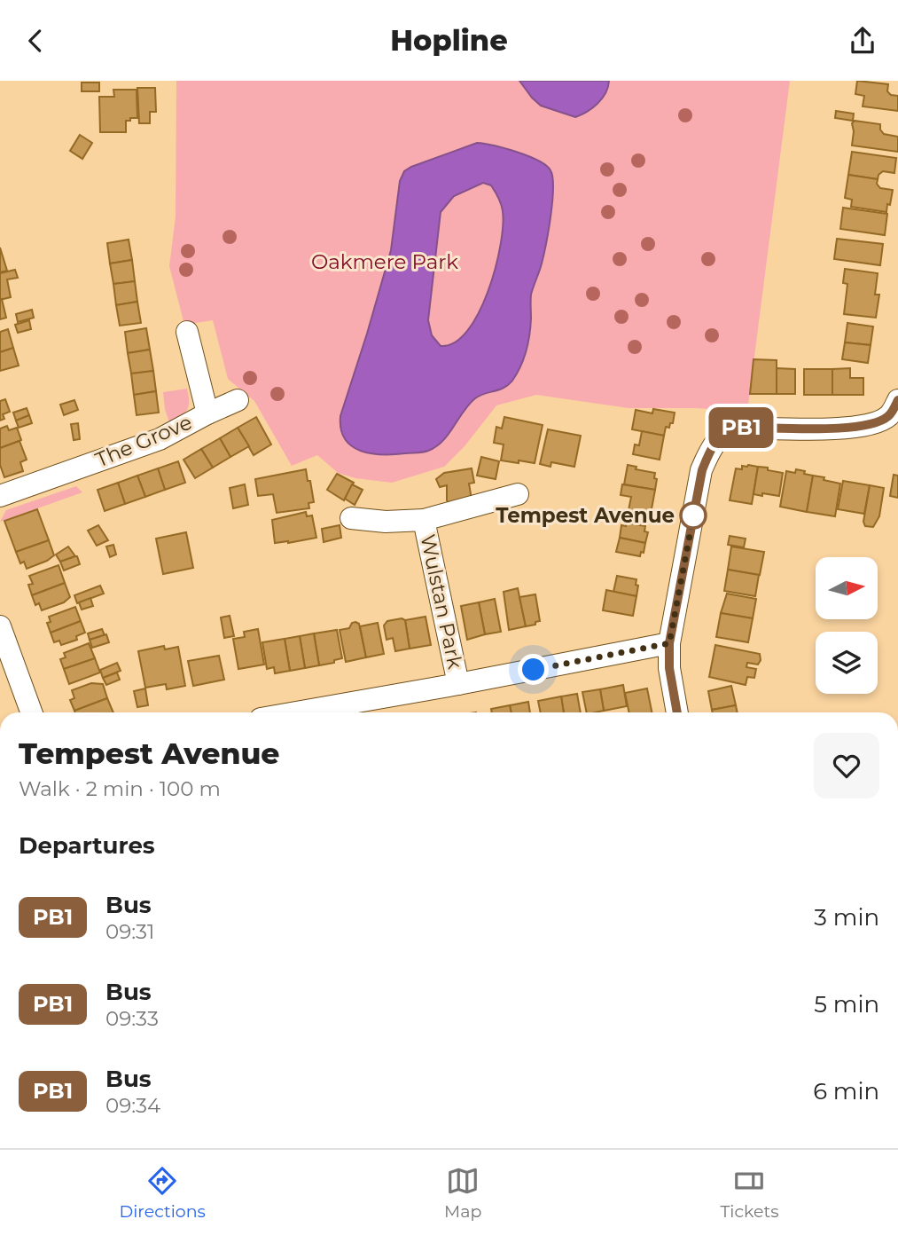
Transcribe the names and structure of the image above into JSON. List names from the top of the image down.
{
  "streets": {
    "street": ["The Grove", "Wulstan Park"]
  },
  "parks": ["Oakmere Park"],
  "places": ["Tempest Avenue"],
  "lines": ["bus line PB1"],
  "north": "right",
  "page": {
    "header": "Hopline",
    "on_map": "PB1",
    "heading": [
      ["Tempest Avenue", "Walk · 2 min · 100 m"],
      "Departures"
    ],
    "list": [
      {
        "mark": "PB1",
        "name": "Bus",
        "note": "09:31",
        "value": "3 min"
      },
      {
        "mark": "PB1",
        "name": "Bus",
        "note": "09:33",
        "value": "5 min"
      },
      {
        "mark": "PB1",
        "name": "Bus",
        "note": "09:34",
        "value": "6 min"
      }
    ],
    "tabs": ["Directions", "Map", "Tickets"]
  }
}
